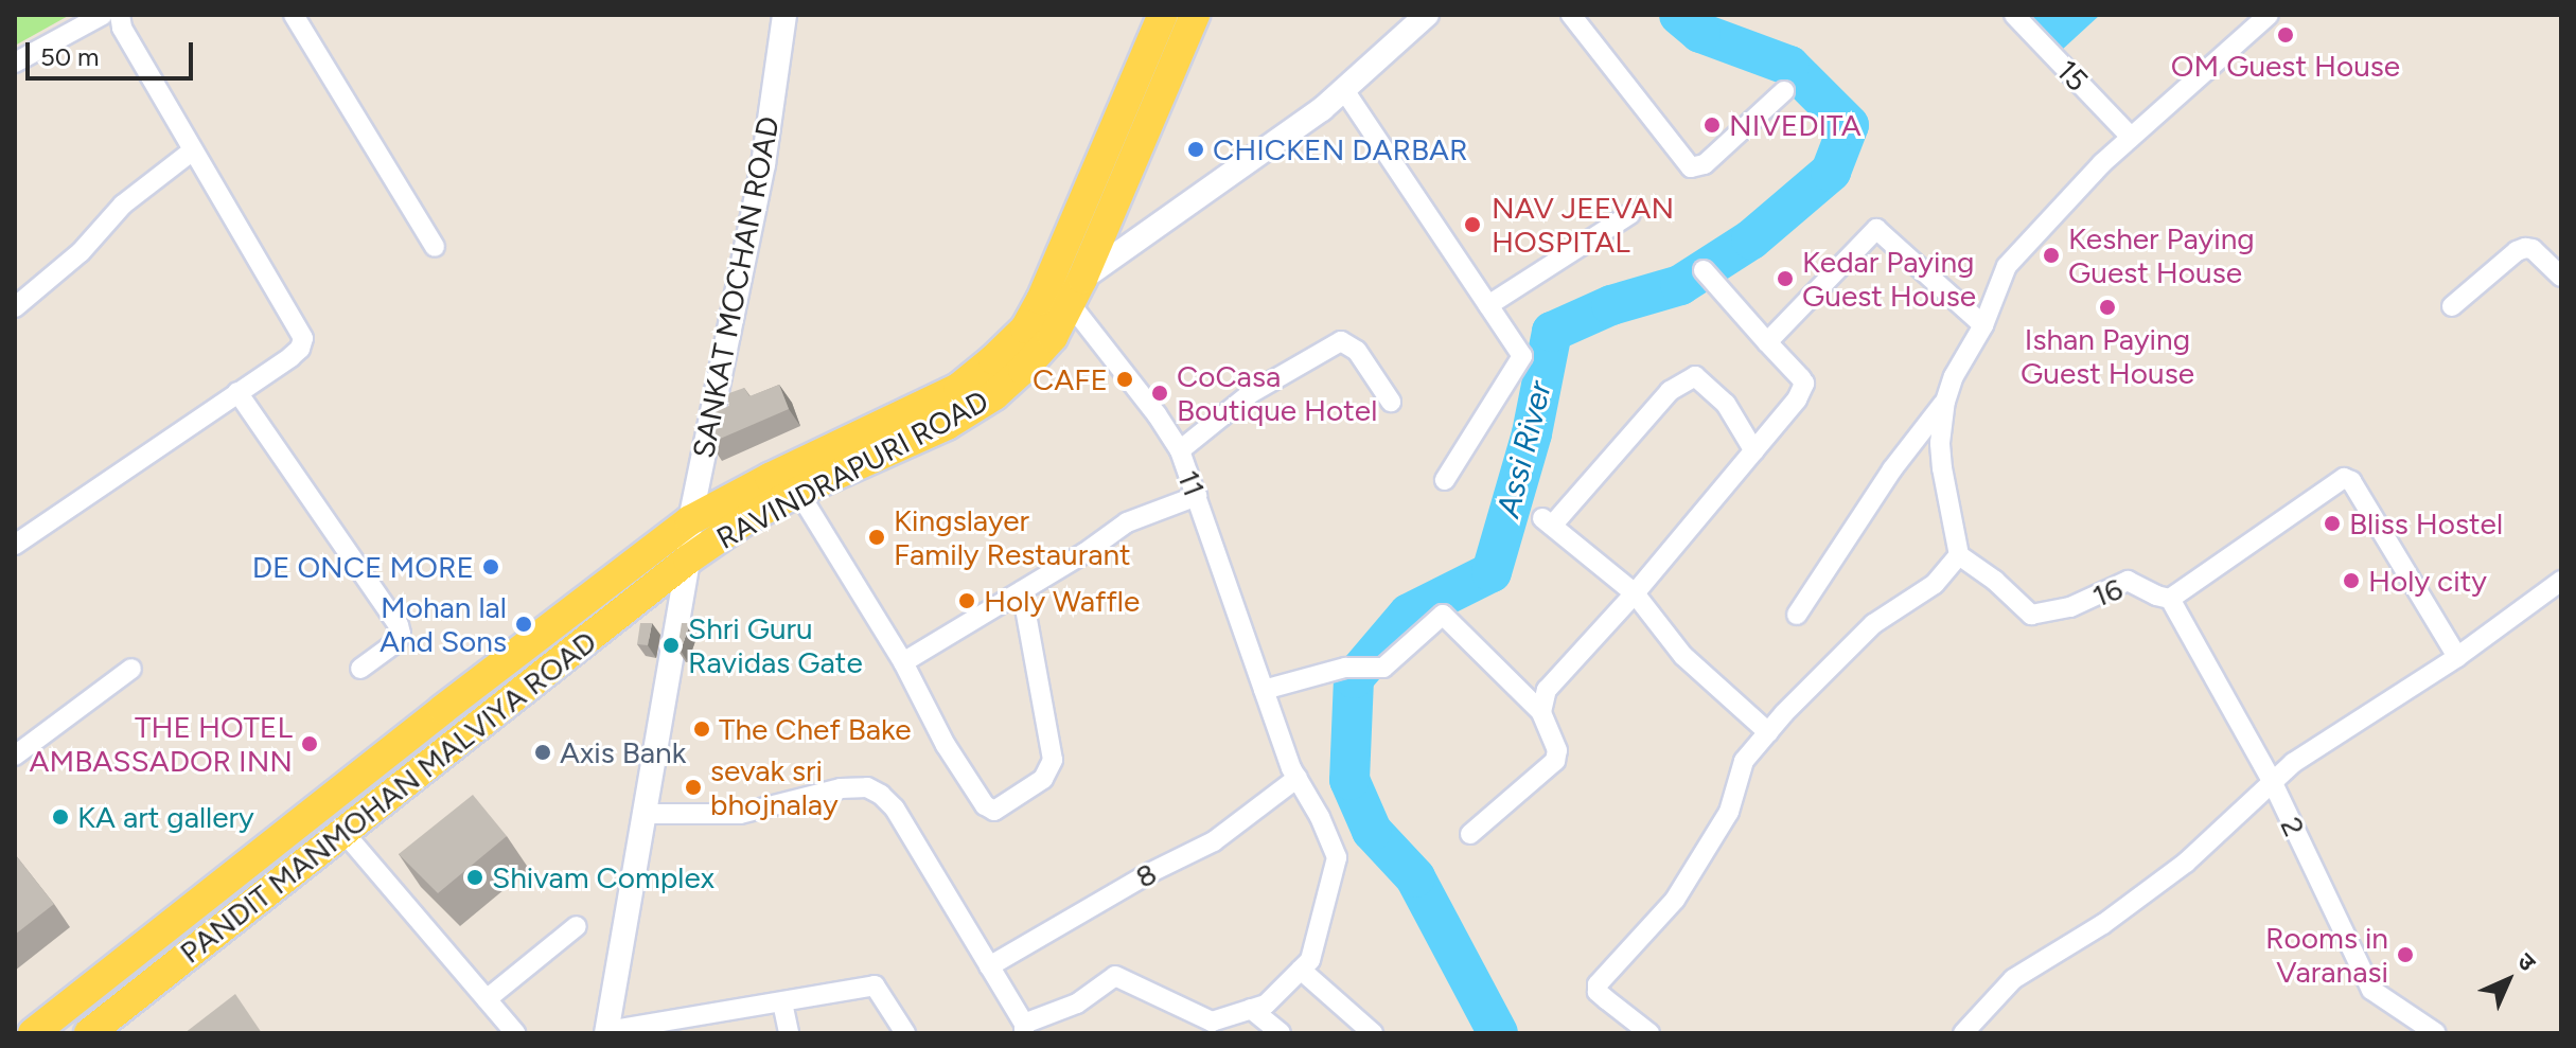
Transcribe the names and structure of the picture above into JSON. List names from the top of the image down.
{
  "streets": {
    "main road": ["RAVINDRAPURI ROAD", "PANDIT MANMOHAN MALVIYA ROAD"],
    "street": [
      "15",
      "SANKAT MOCHAN ROAD",
      "11",
      "16",
      "2",
      "8"
    ]
  },
  "crossings": [
    ["SANKAT MOCHAN ROAD", "RAVINDRAPURI ROAD"],
    ["SANKAT MOCHAN ROAD", "PANDIT MANMOHAN MALVIYA ROAD"],
    ["RAVINDRAPURI ROAD", "11"],
    ["RAVINDRAPURI ROAD", "PANDIT MANMOHAN MALVIYA ROAD"],
    ["11", "8"],
    ["16", "2"]
  ],
  "water": ["Assi River"],
  "places": [
    "OM Guest House",
    "NIVEDITA",
    "CHICKEN DARBAR",
    "NAV JEEVAN HOSPITAL",
    "Kesher Paying Guest House",
    "Kedar Paying Guest House",
    "Ishan Paying Guest House",
    "CAFE",
    "CoCasa Boutique Hotel",
    "Bliss Hostel",
    "Kingslayer Family Restaurant",
    "DE ONCE MORE",
    "Holy city",
    "Holy Waffle",
    "Mohan lal And Sons",
    "Shri Guru Ravidas Gate",
    "The Chef Bake",
    "THE HOTEL AMBASSADOR INN",
    "Axis Bank",
    "sevak sri bhojnalay",
    "KA art gallery",
    "Shivam Complex",
    "Rooms in Varanasi"
  ],
  "scale_bar": "50 m",
  "north": "top right"
}
